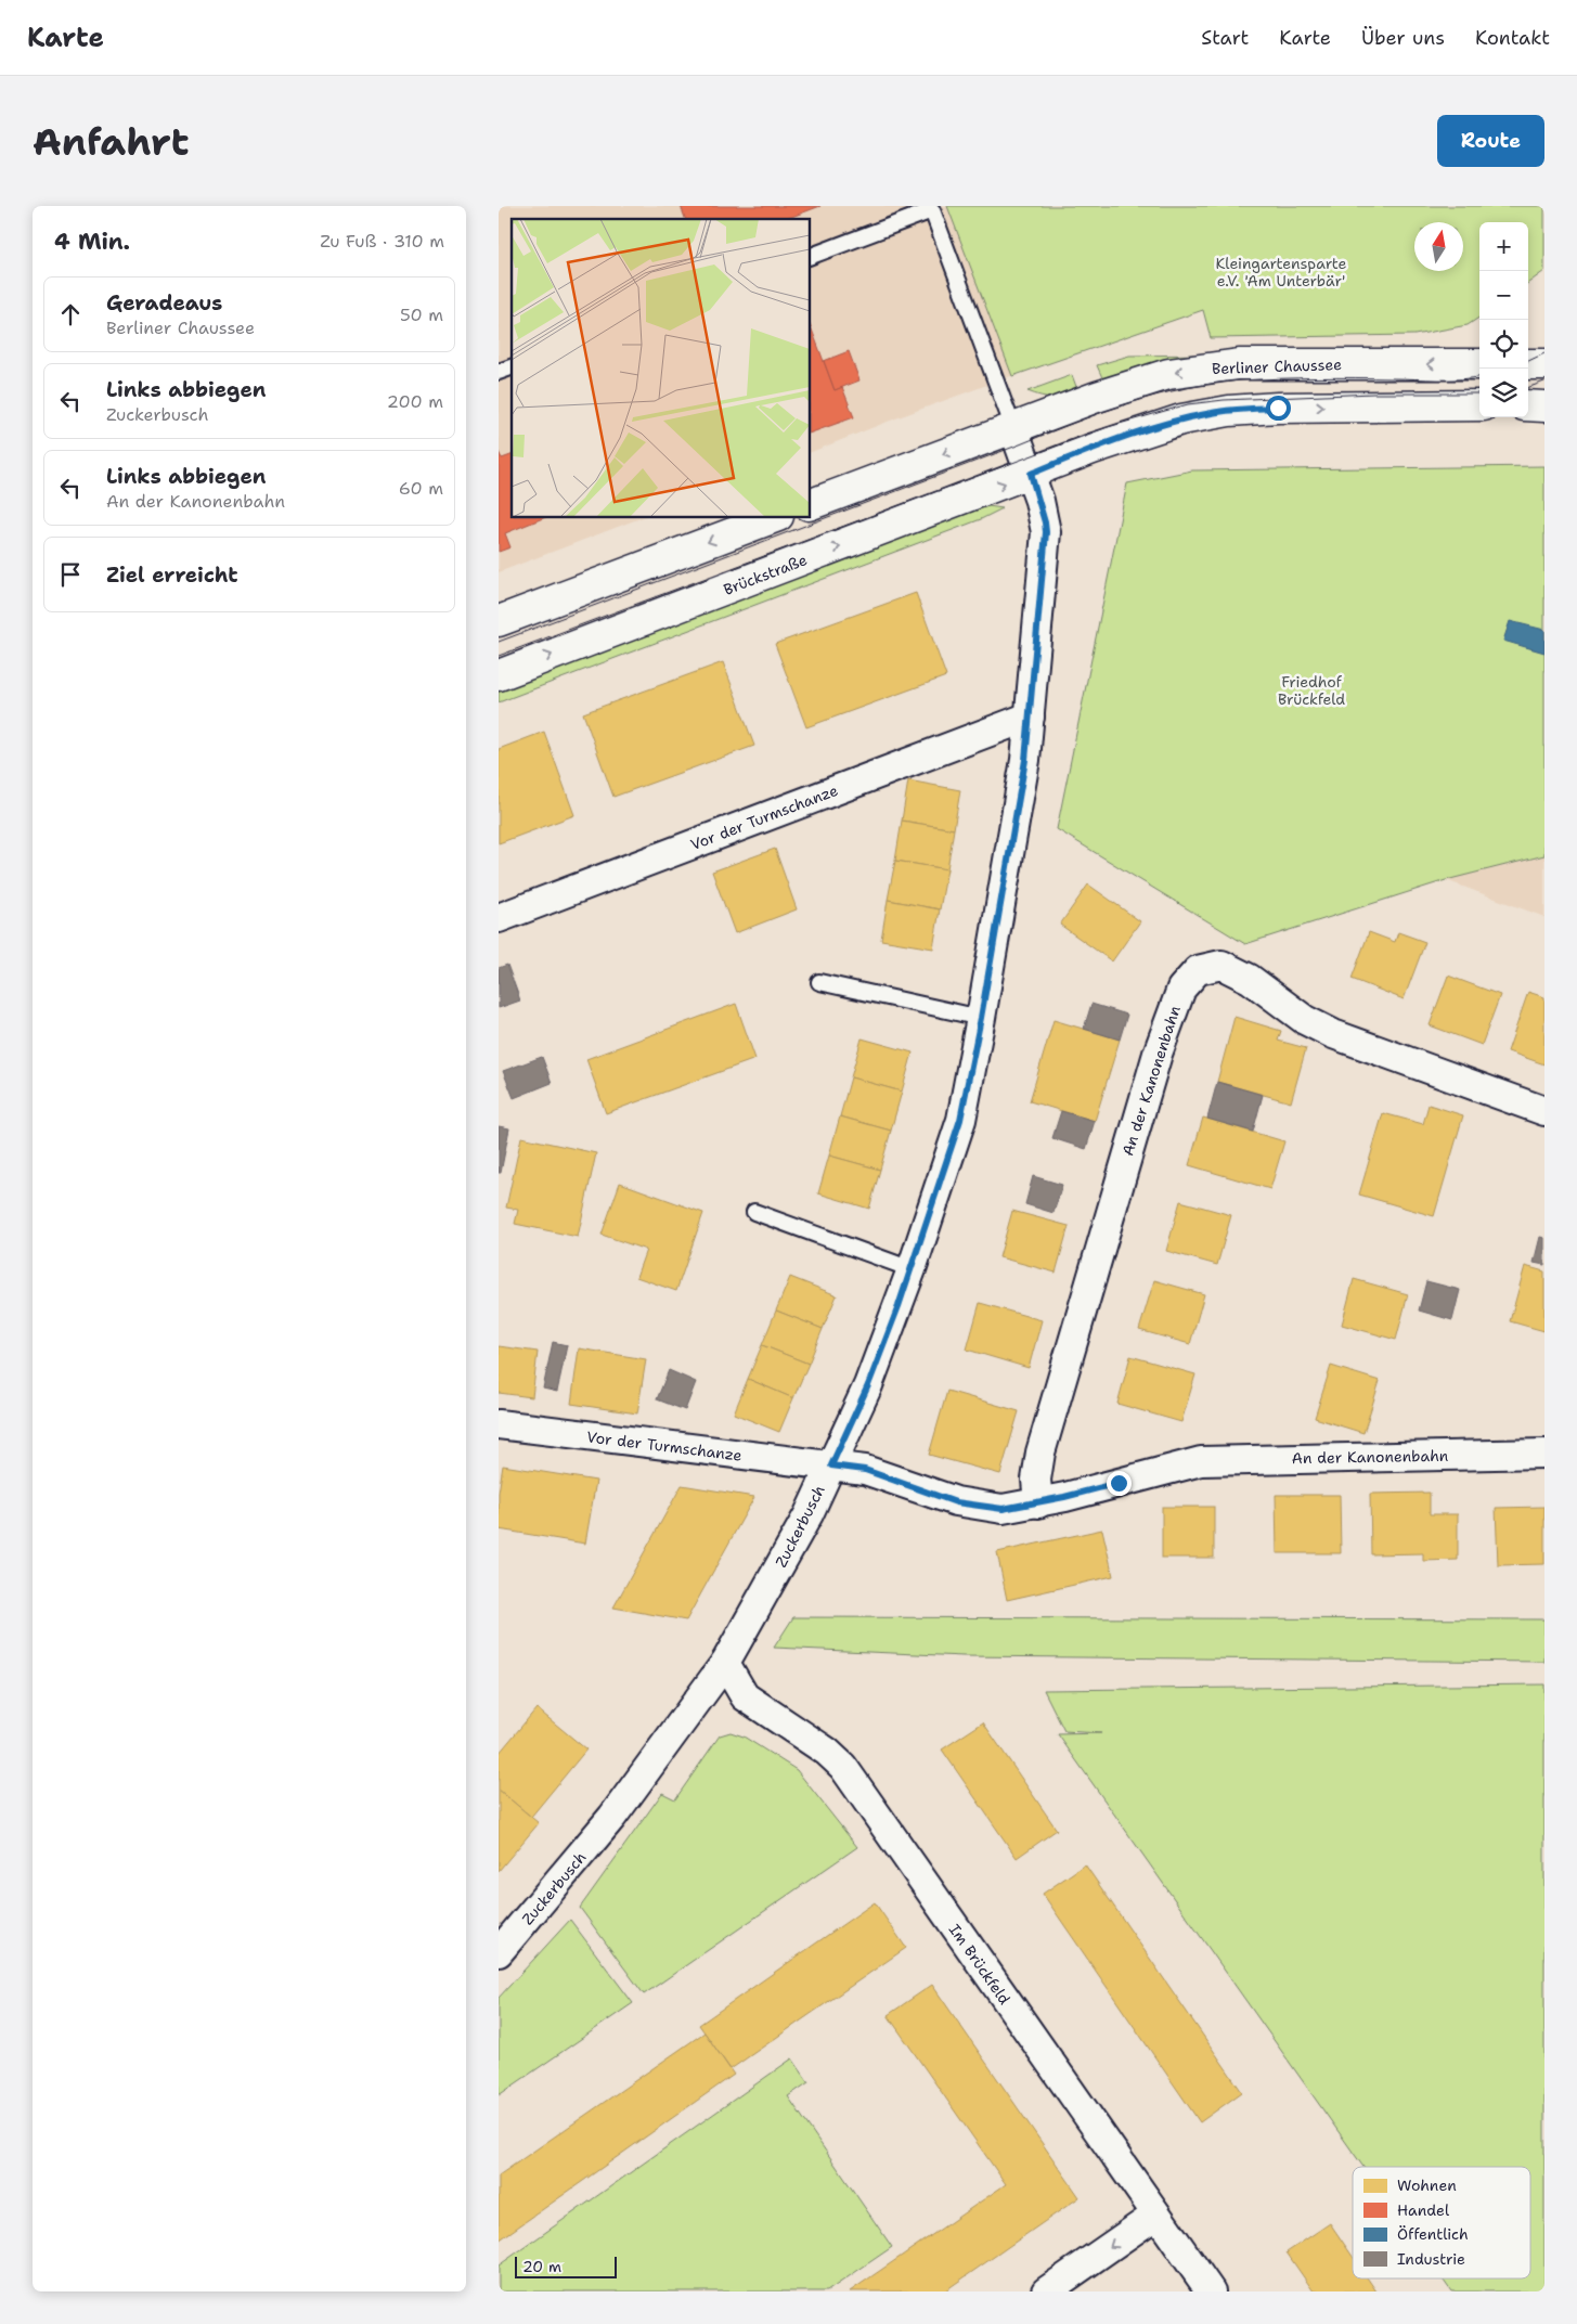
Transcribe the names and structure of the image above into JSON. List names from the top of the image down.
{
  "streets": {
    "main road": ["Berliner Chaussee", "Brückstraße"],
    "street": [
      "Vor der Turmschanze",
      "An der Kanonenbahn",
      "Zuckerbusch",
      "Im Brückfeld"
    ]
  },
  "crossings": [
    ["Berliner Chaussee", "Zuckerbusch"],
    ["Brückstraße", "Zuckerbusch"],
    ["Vor der Turmschanze", "An der Kanonenbahn"],
    ["Vor der Turmschanze", "Zuckerbusch"],
    ["An der Kanonenbahn", "Zuckerbusch"],
    ["Zuckerbusch", "Im Brückfeld"]
  ],
  "parks": ["Kleingartensparte e.V. 'Am Unterbär'", "Friedhof Brückfeld"],
  "legend": [
    "Wohnen",
    "Handel",
    "Öffentlich",
    "Industrie"
  ],
  "scale_bar": "20 m",
  "north": "top",
  "page": {
    "header": "Karte",
    "nav": [
      "Start",
      "Karte",
      "Über uns",
      "Kontakt"
    ],
    "buttons": "Route",
    "title": "Anfahrt",
    "heading": ["4 Min.", "Zu Fuß · 310 m"],
    "map_buttons": ["+", "−"],
    "list": [
      ["Geradeaus", "Berliner Chaussee", "50 m"],
      ["Links abbiegen", "Zuckerbusch", "200 m"],
      ["Links abbiegen", "An der Kanonenbahn", "60 m"],
      "Ziel erreicht"
    ],
    "scale": "20 m"
  }
}
